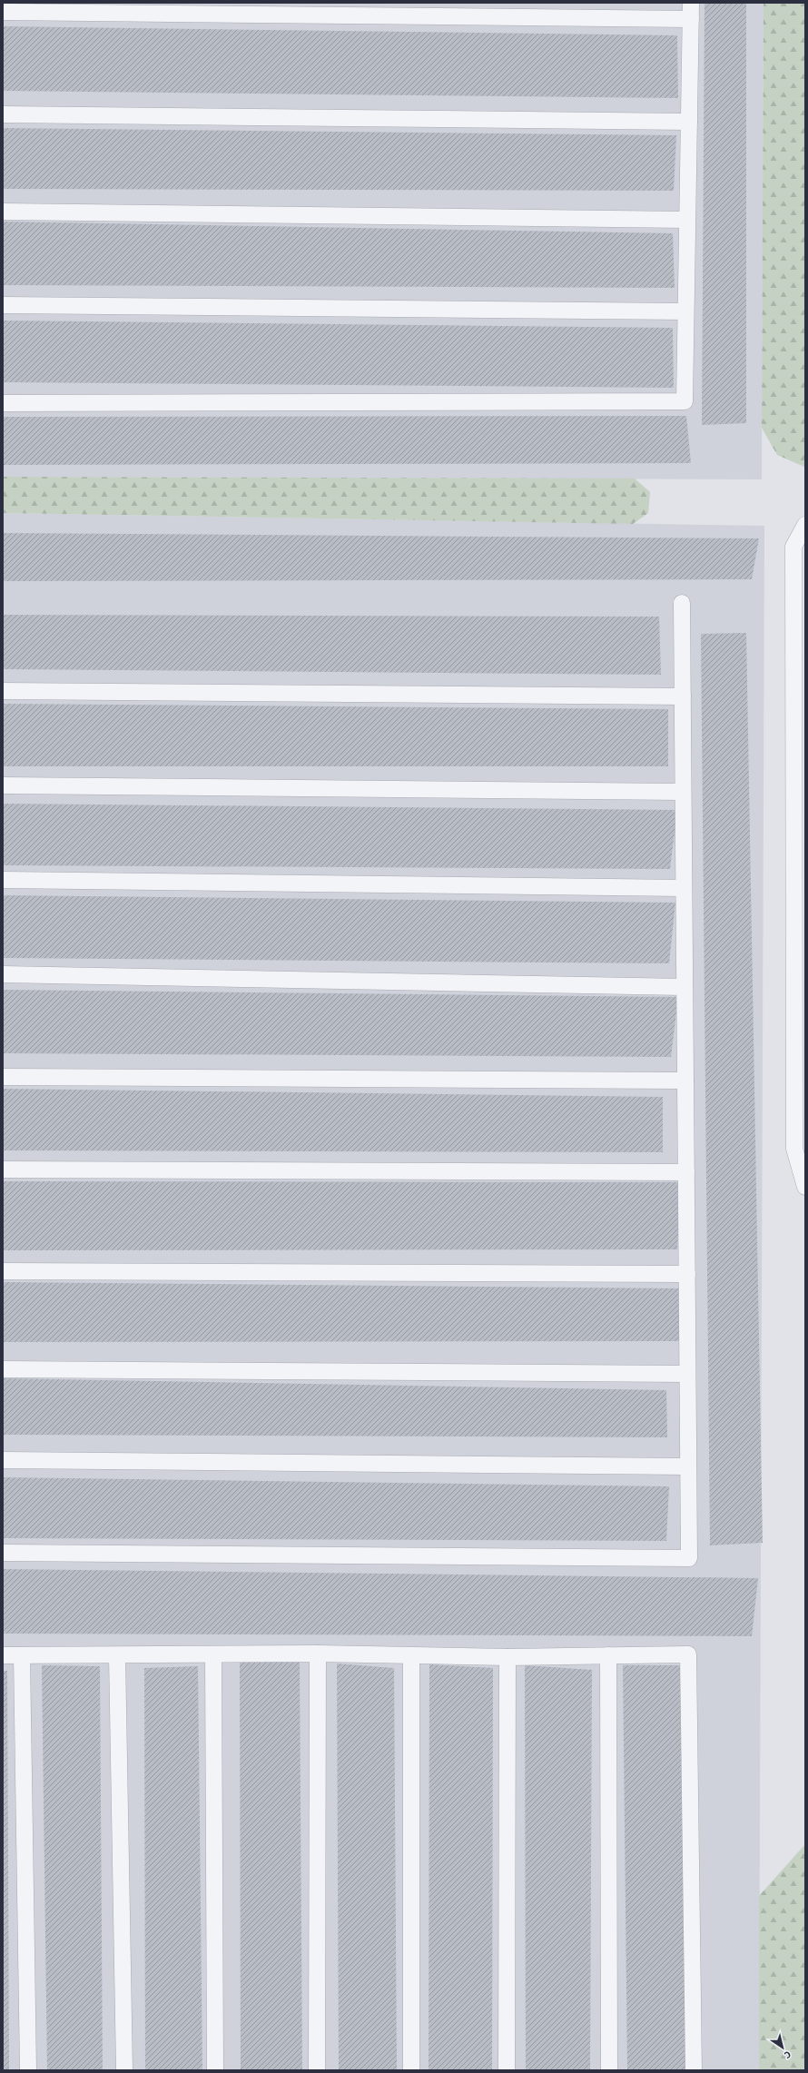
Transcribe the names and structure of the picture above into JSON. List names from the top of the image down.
{
  "north": "bottom right"
}
